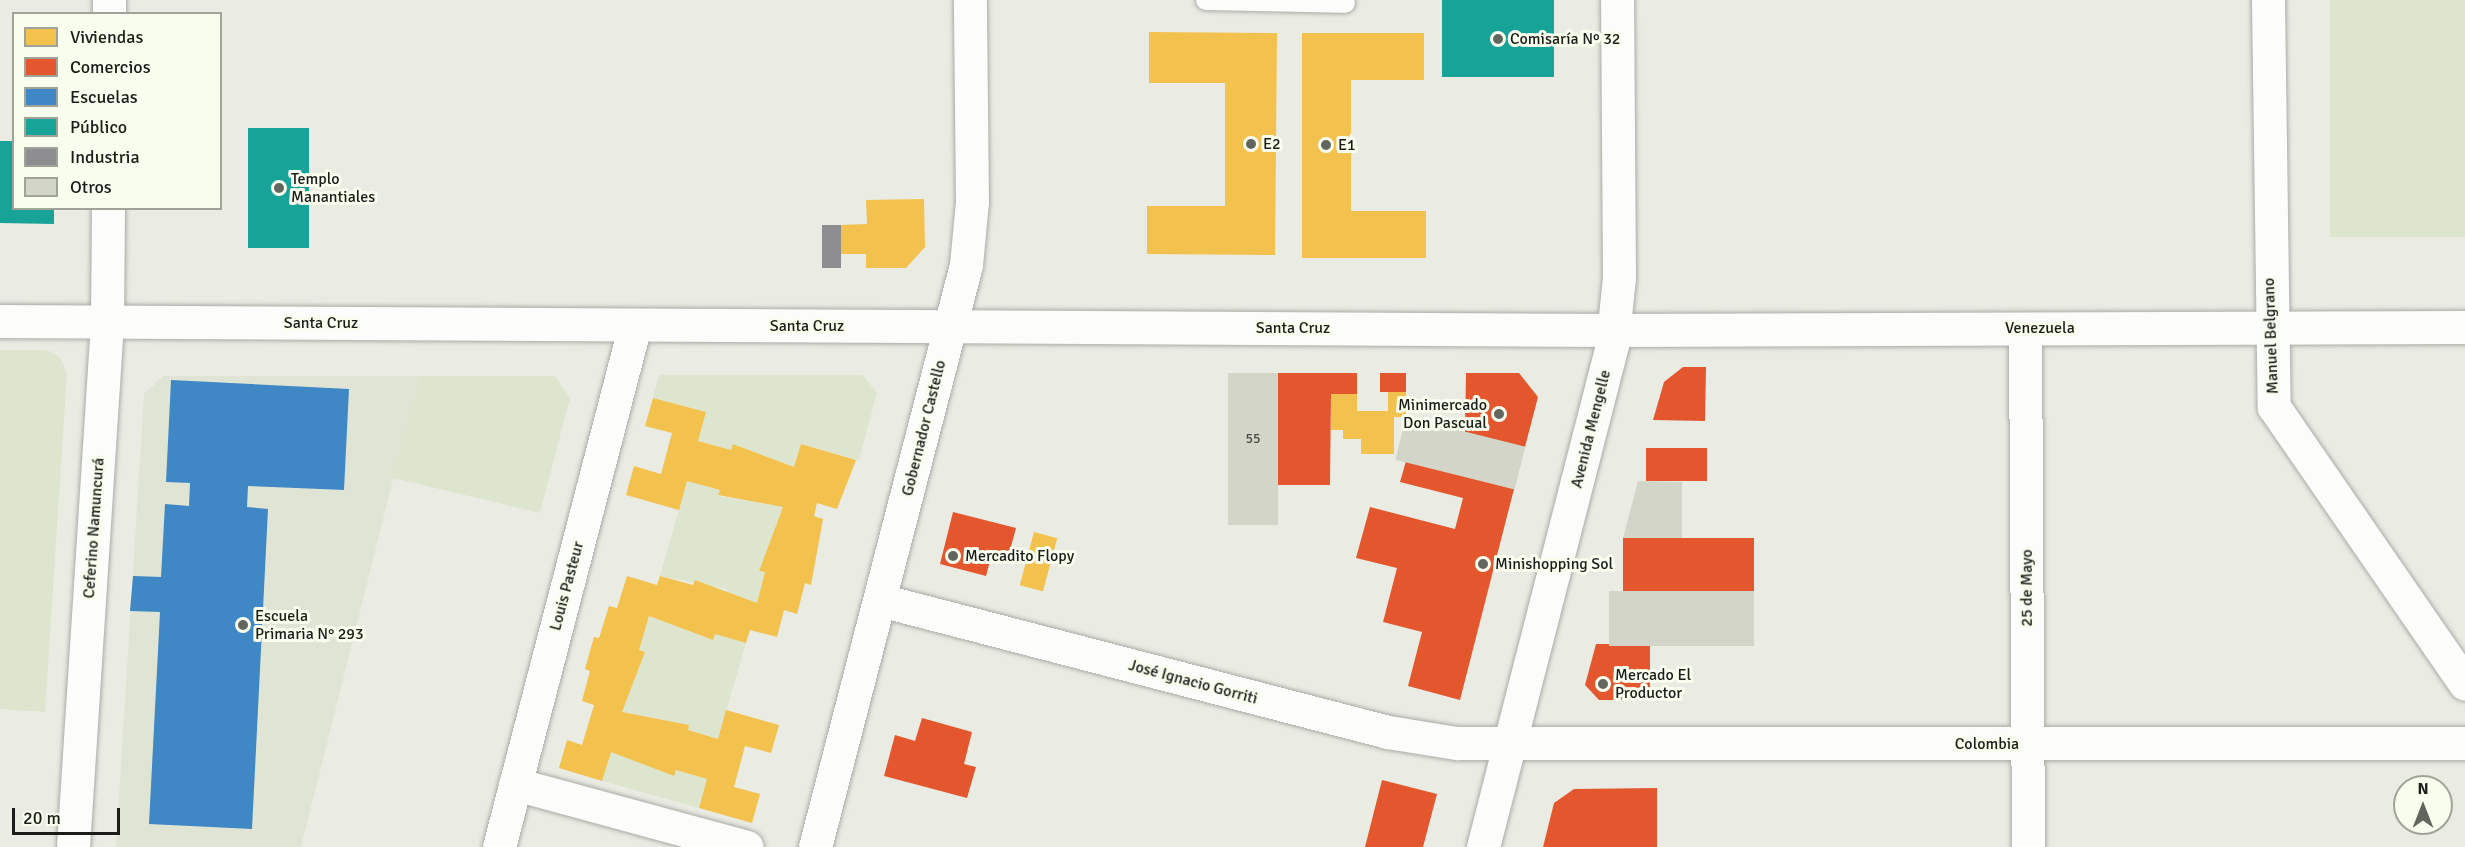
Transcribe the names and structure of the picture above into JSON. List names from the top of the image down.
{
  "streets": {
    "street": [
      "Santa Cruz",
      "Venezuela",
      "Manuel Belgrano",
      "Gobernador Castello",
      "Avenida Mengelle",
      "Ceferino Namuncurá",
      "Louis Pasteur",
      "25 de Mayo",
      "José Ignacio Gorriti",
      "Colombia"
    ]
  },
  "crossings": [
    ["Santa Cruz", "Venezuela"],
    ["Santa Cruz", "Gobernador Castello"],
    ["Santa Cruz", "Avenida Mengelle"],
    ["Santa Cruz", "Ceferino Namuncurá"],
    ["Santa Cruz", "Louis Pasteur"],
    ["Venezuela", "Manuel Belgrano"],
    ["Venezuela", "Avenida Mengelle"],
    ["Venezuela", "25 de Mayo"],
    ["Gobernador Castello", "José Ignacio Gorriti"],
    ["Avenida Mengelle", "José Ignacio Gorriti"],
    ["Avenida Mengelle", "Colombia"],
    ["25 de Mayo", "Colombia"],
    ["José Ignacio Gorriti", "Colombia"]
  ],
  "places": [
    "Comisaría Nº 32",
    "E2",
    "E1",
    "Templo Manantiales",
    "Minimercado Don Pascual",
    "Mercadito Flopy",
    "Minishopping Sol",
    "Escuela Primaria N° 293",
    "Mercado El Productor"
  ],
  "house_numbers": ["55"],
  "legend": [
    "Viviendas",
    "Comercios",
    "Escuelas",
    "Público",
    "Industria",
    "Otros"
  ],
  "scale_bar": "20 m",
  "north": "top"
}
